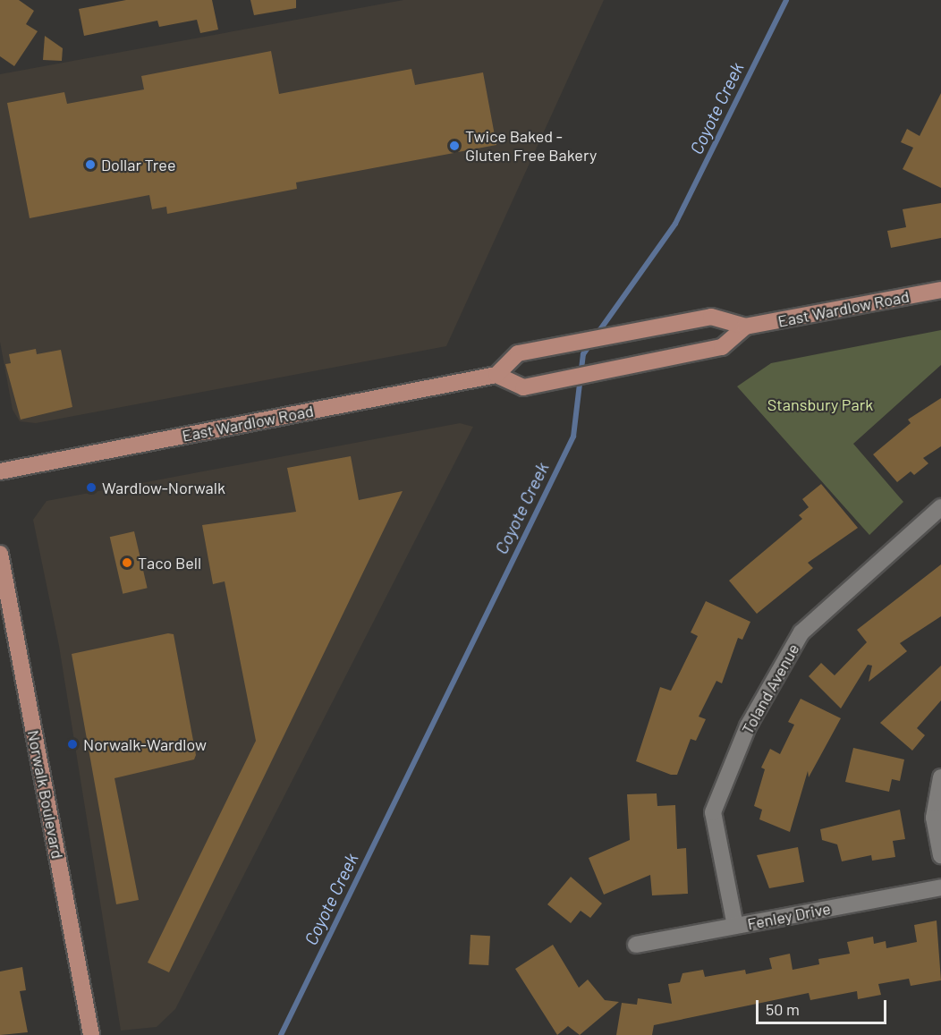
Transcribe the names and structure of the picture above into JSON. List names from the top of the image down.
{
  "streets": {
    "main road": ["East Wardlow Road", "Norwalk Boulevard"],
    "street": ["Toland Avenue", "Fenley Drive"]
  },
  "crossings": [
    ["Toland Avenue", "Fenley Drive"]
  ],
  "water": ["Coyote Creek"],
  "parks": ["Stansbury Park"],
  "places": [
    "Twice Baked - Gluten Free Bakery",
    "Dollar Tree",
    "Wardlow-Norwalk",
    "Taco Bell",
    "Norwalk-Wardlow"
  ],
  "scale_bar": "50 m"
}
